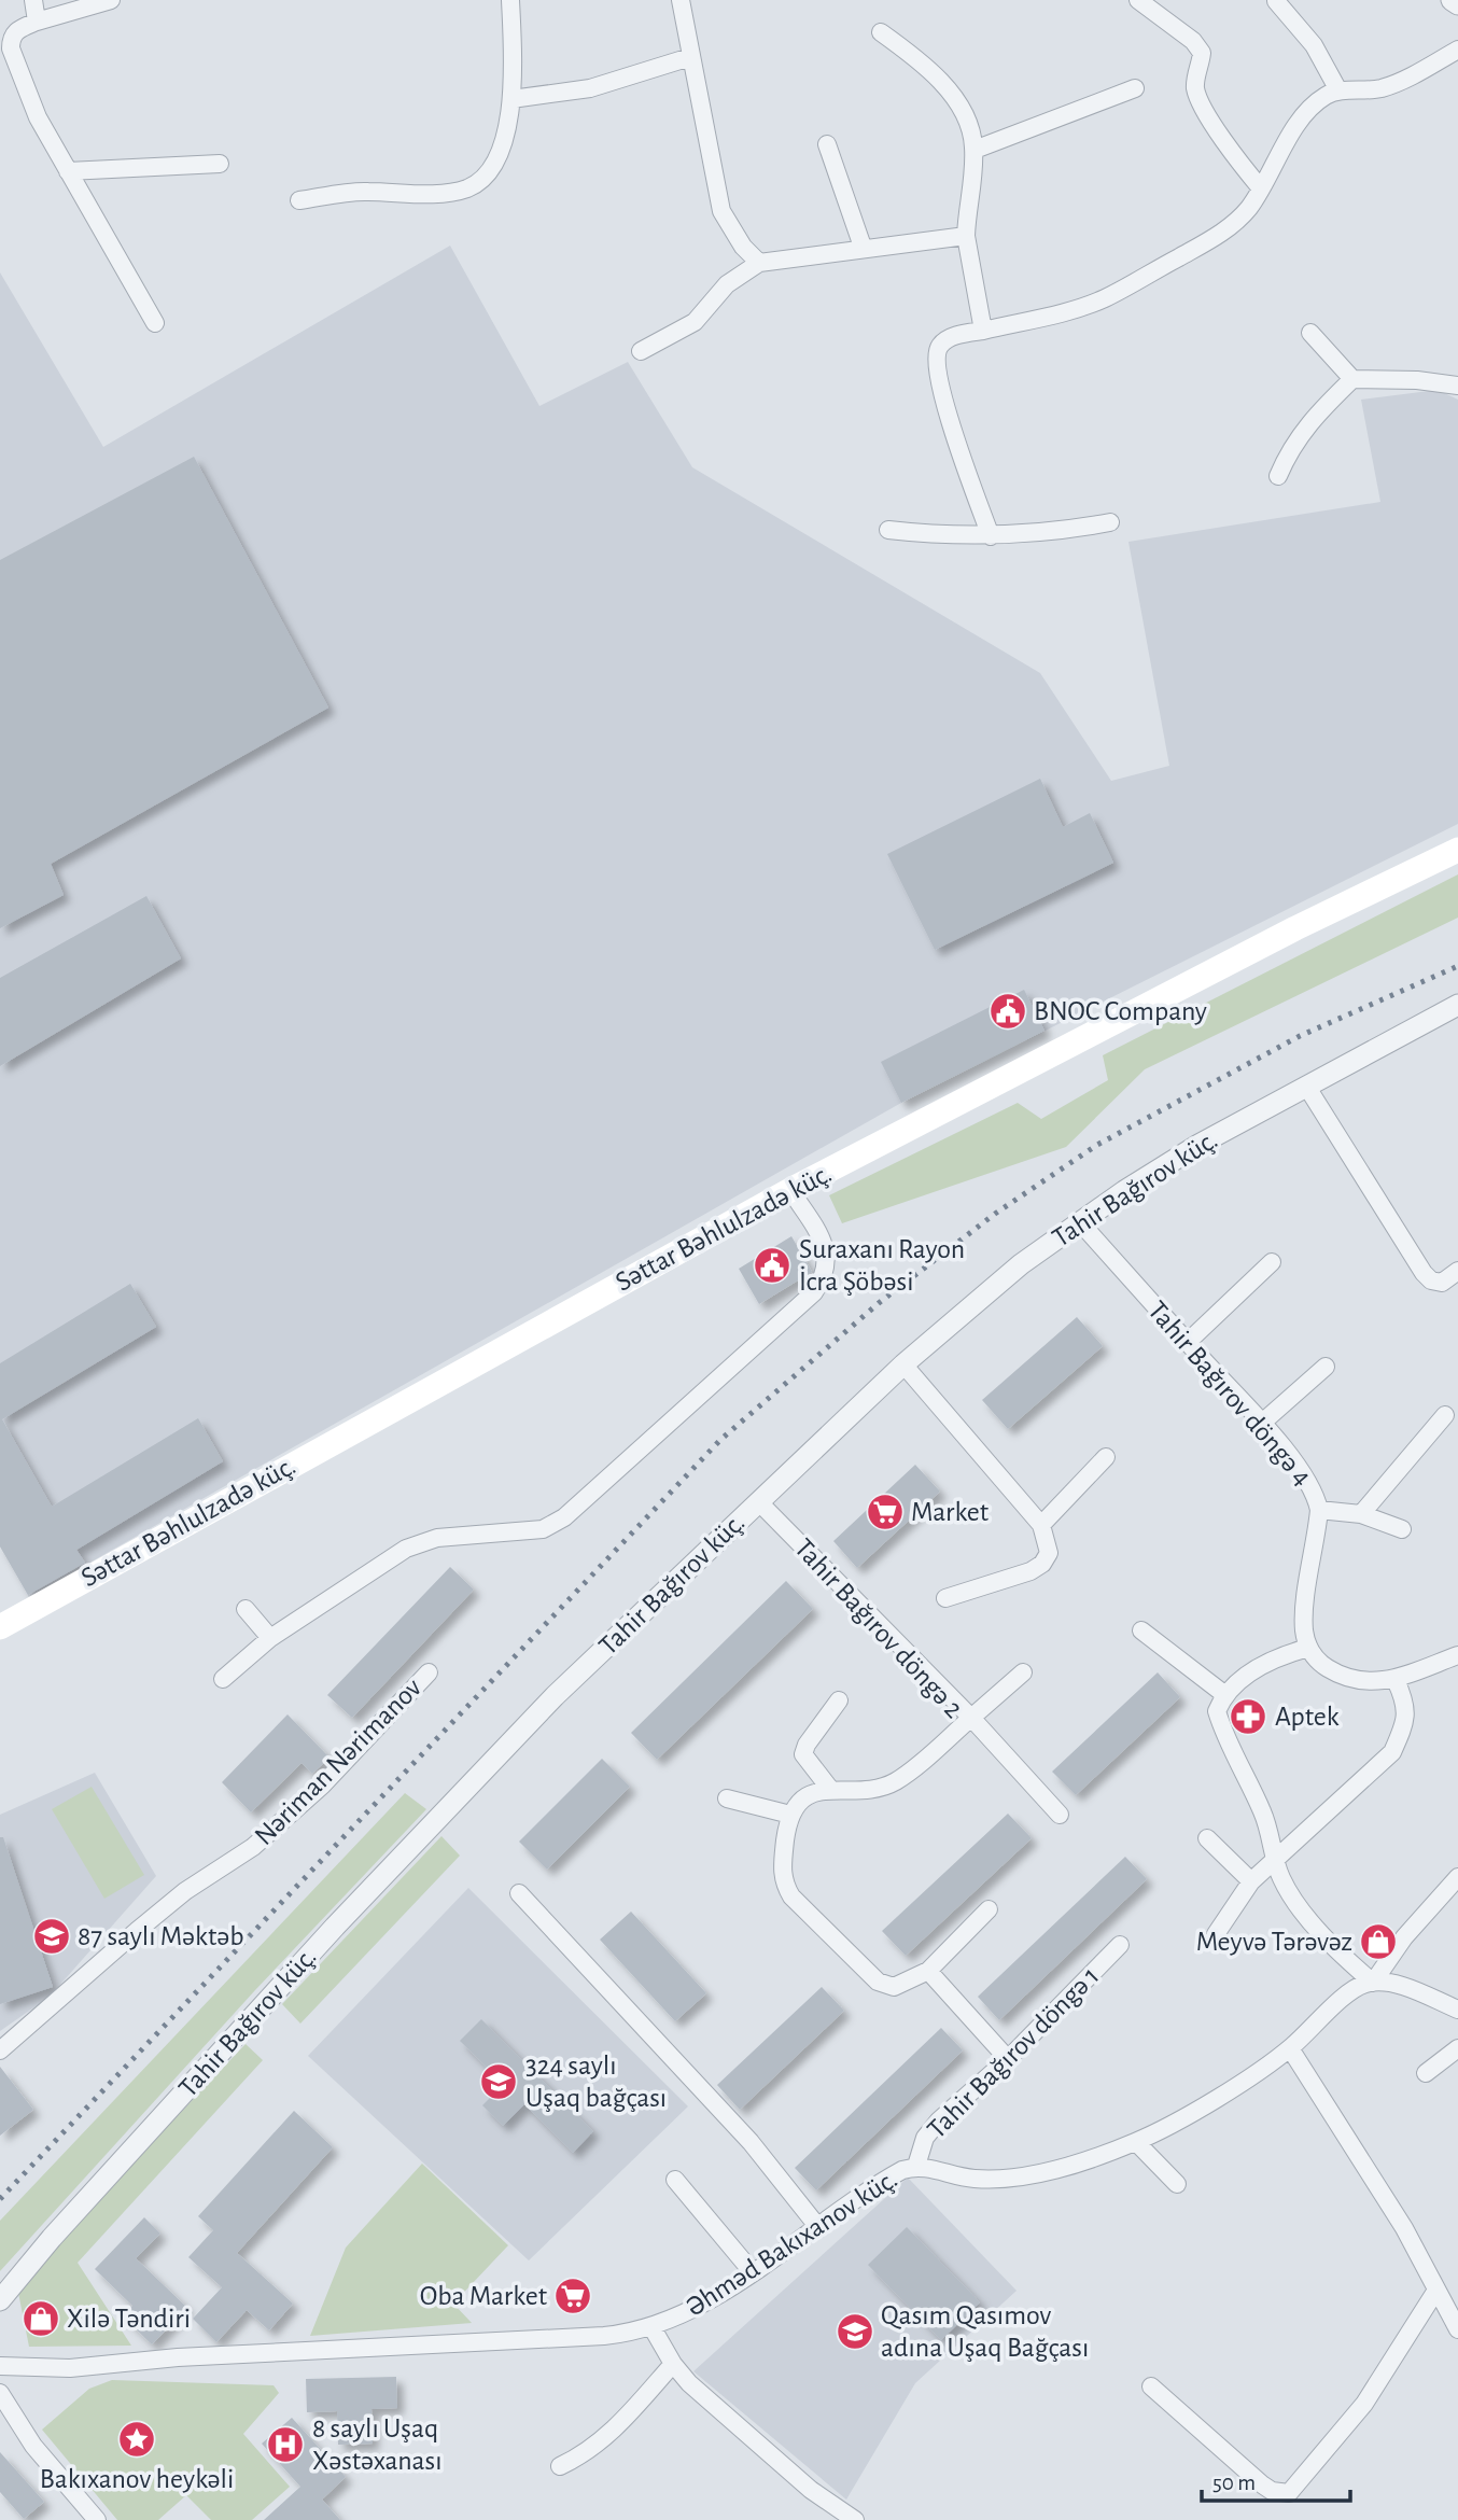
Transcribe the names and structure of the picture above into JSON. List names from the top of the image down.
{
  "streets": {
    "main road": ["Səttar Bəhlulzadə küç."],
    "street": [
      "Tahir Bağırov küç.",
      "Tahir Bağırov döngə 4",
      "Tahir Bağırov döngə 2",
      "Nəriman Nərimanov",
      "Tahir Bağırov döngə 1",
      "Əhməd Bakıxanov küç."
    ]
  },
  "crossings": [
    ["Tahir Bağırov küç.", "Tahir Bağırov döngə 4"],
    ["Tahir Bağırov küç.", "Tahir Bağırov döngə 2"],
    ["Tahir Bağırov döngə 1", "Əhməd Bakıxanov küç."]
  ],
  "places": {
    "public building": ["BNOC Company", "Suraxanı Rayon İcra Şöbəsi"],
    "supermarket": ["Market", "Oba Market"],
    "pharmacy": ["Aptek"],
    "school or university": ["87 saylı Məktəb", "324 saylı Uşaq bağçası", "Qasım Qasımov adına Uşaq Bağçası"],
    "shop": ["Meyvə Tərəvəz", "Xilə Təndiri"],
    "place": ["Bakıxanov heykəli"],
    "hospital": ["8 saylı Uşaq Xəstəxanası"]
  },
  "scale_bar": "50 m"
}
